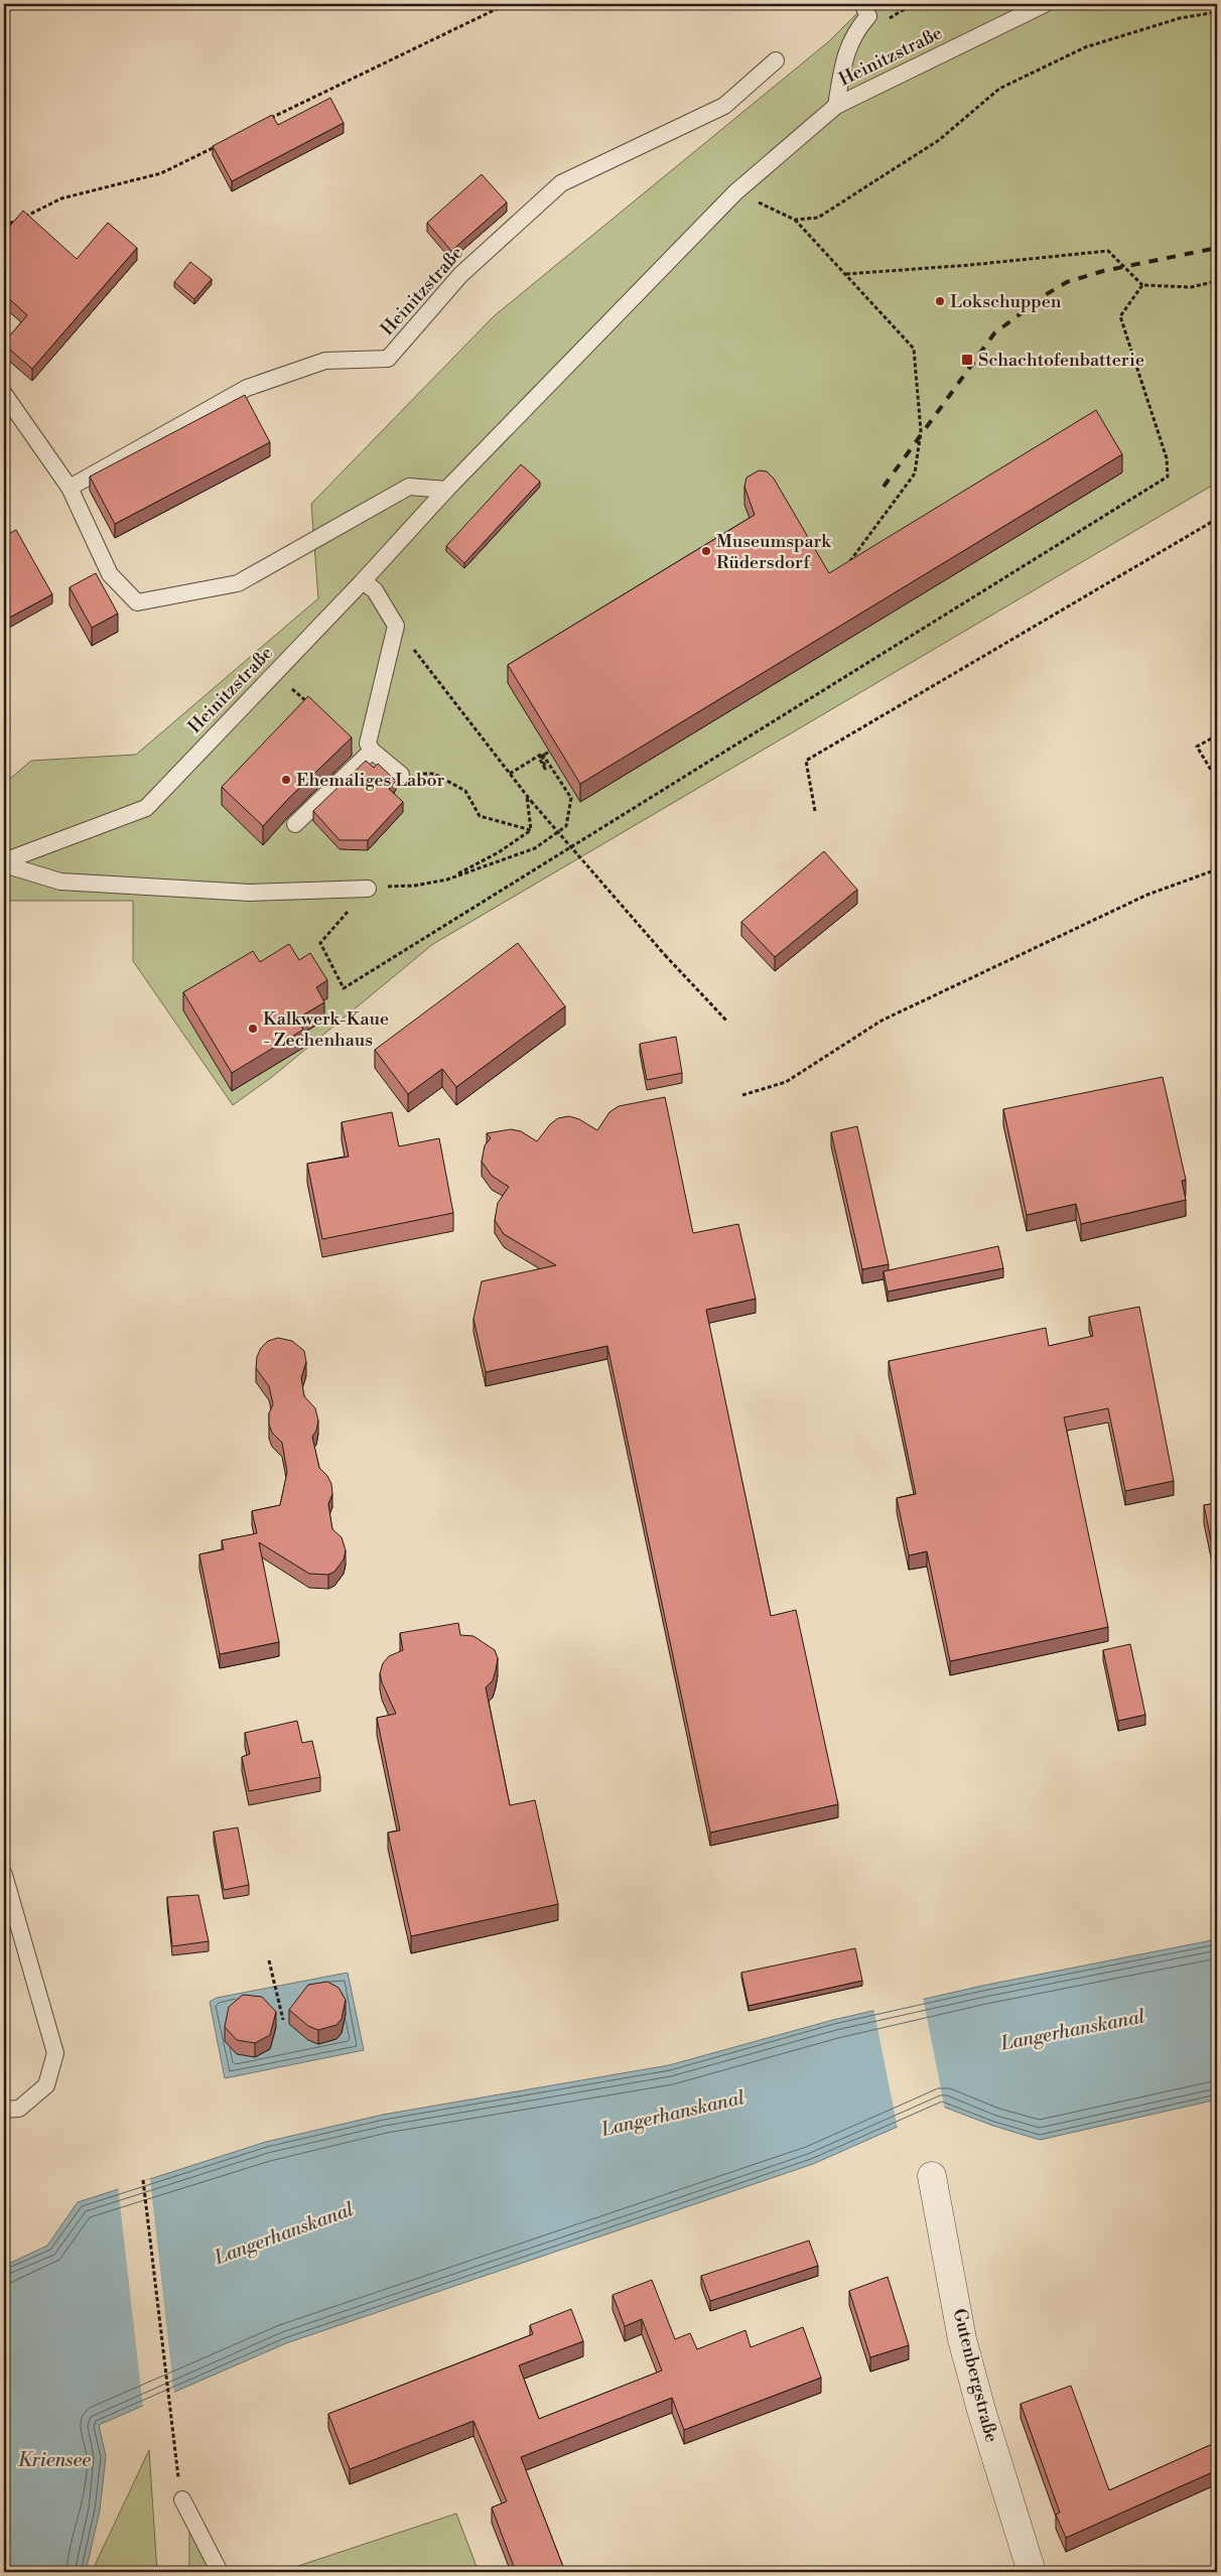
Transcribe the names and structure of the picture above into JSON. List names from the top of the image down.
{
  "streets": {
    "street": ["Gutenbergstraße"],
    "lane": ["Heinitzstraße"]
  },
  "water": ["Langerhanskanal", "Kriensee"],
  "places": {
    "other": [
      "Lokschuppen",
      "Museumspark Rüdersdorf",
      "Ehemaliges Labor",
      "Kalkwerk-Kaue - Zechenhaus"
    ],
    "transit": ["Schachtofenbatterie"]
  }
}
